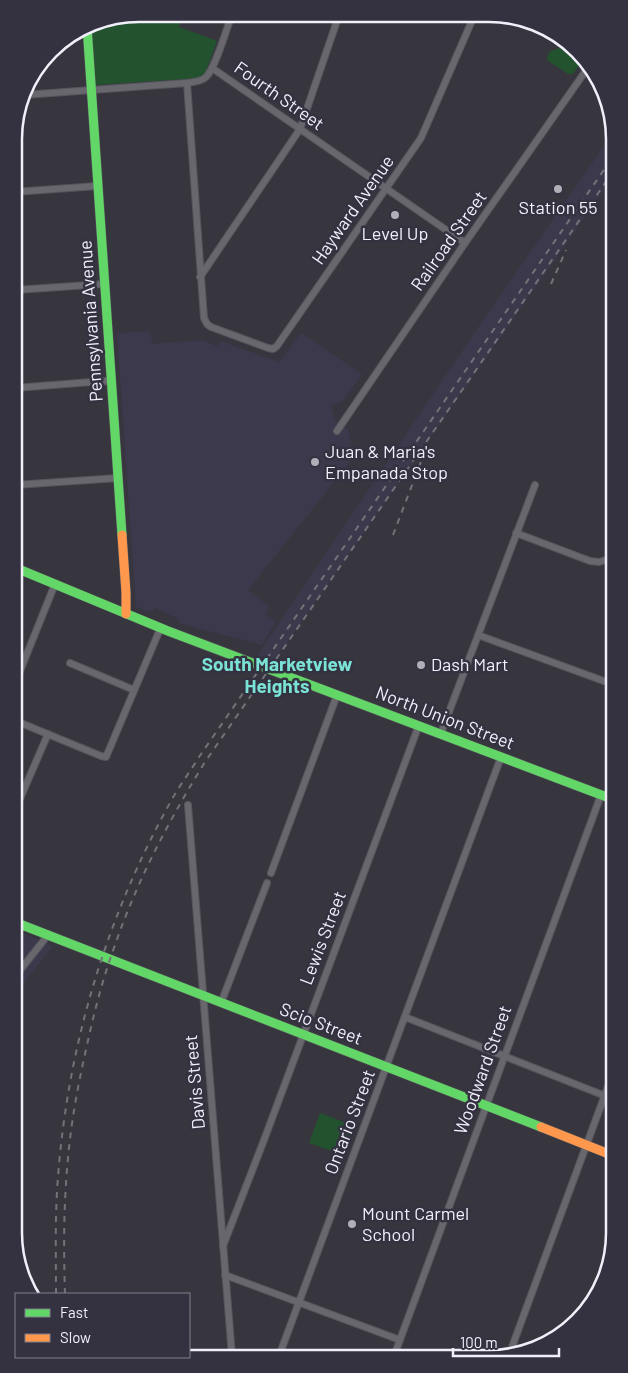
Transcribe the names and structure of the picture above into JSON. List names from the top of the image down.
{
  "streets": {
    "street": [
      "Fourth Street",
      "Hayward Avenue",
      "Railroad Street",
      "Pennsylvania Avenue",
      "North Union Street",
      "Lewis Street",
      "Scio Street",
      "Woodward Street",
      "Davis Street",
      "Ontario Street"
    ]
  },
  "crossings": [
    ["Fourth Street", "Hayward Avenue"],
    ["Fourth Street", "Railroad Street"],
    ["Fourth Street", "Pennsylvania Avenue"],
    ["Pennsylvania Avenue", "North Union Street"],
    ["North Union Street", "Lewis Street"],
    ["North Union Street", "Woodward Street"],
    ["North Union Street", "Ontario Street"],
    ["Lewis Street", "Scio Street"],
    ["Lewis Street", "Davis Street"],
    ["Scio Street", "Woodward Street"],
    ["Scio Street", "Davis Street"],
    ["Scio Street", "Ontario Street"]
  ],
  "districts": ["South Marketview Heights"],
  "places": [
    "Station 55",
    "Level Up",
    "Juan & Maria's Empanada Stop",
    "Dash Mart",
    "Mount Carmel School"
  ],
  "legend": ["Fast", "Slow"],
  "scale_bar": "100 m"
}
